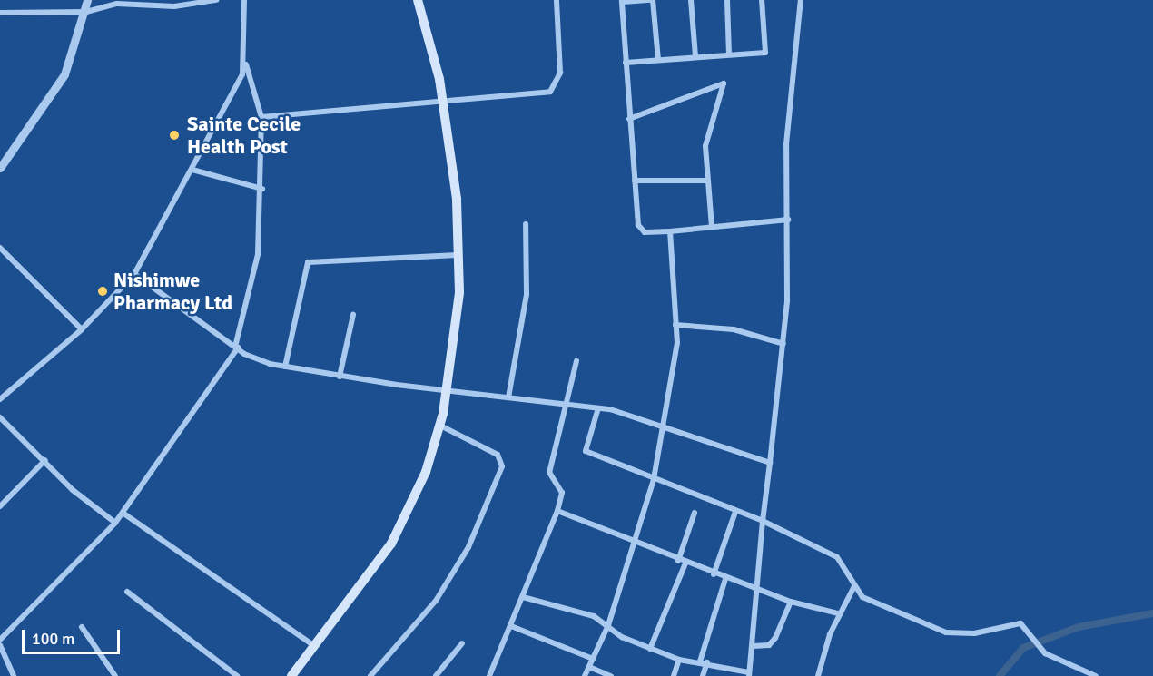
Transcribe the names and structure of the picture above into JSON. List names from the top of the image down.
{
  "places": ["Sainte Cecile Health Post", "Nishimwe Pharmacy Ltd"],
  "scale_bar": "100 m"
}
